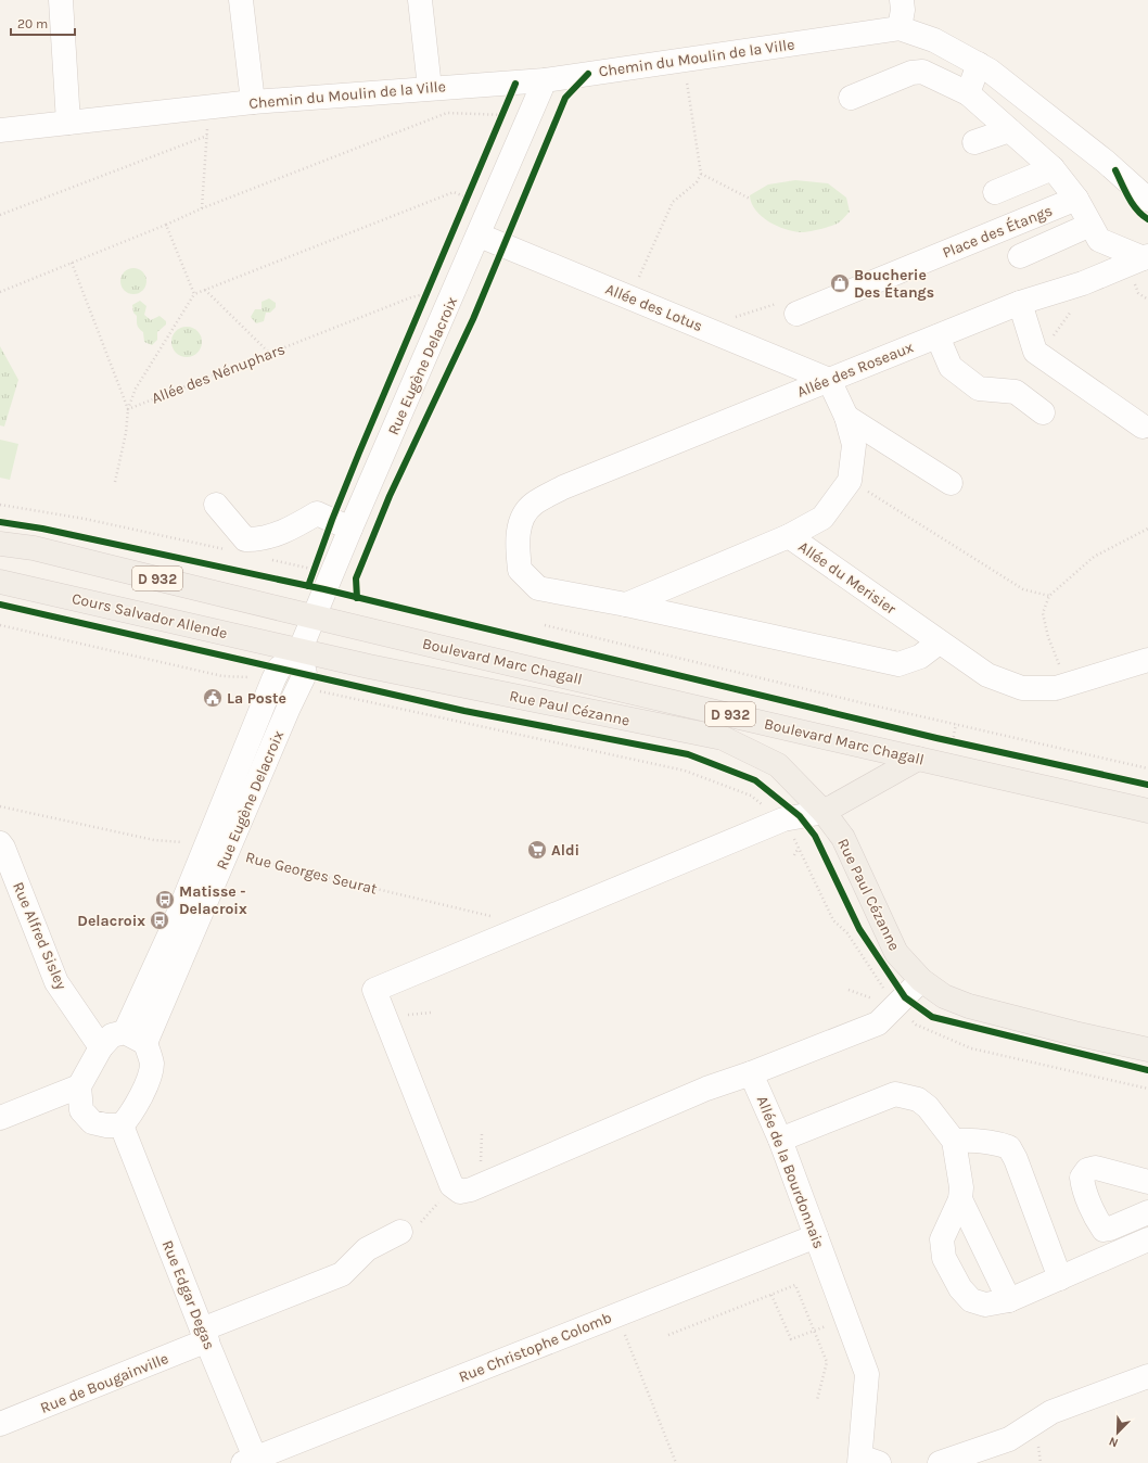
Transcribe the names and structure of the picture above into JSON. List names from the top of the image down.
{
  "streets": {
    "main road": [
      "D 932",
      "Cours Salvador Allende",
      "Boulevard Marc Chagall",
      "Rue Paul Cézanne"
    ],
    "street": [
      "Chemin du Moulin de la Ville",
      "Place des Étangs",
      "Allée des Lotus",
      "Rue Eugène Delacroix",
      "Allée des Roseaux",
      "Allée du Merisier",
      "Rue Alfred Sisley",
      "Allée de la Bourdonnais",
      "Rue Edgar Degas",
      "Rue Christophe Colomb",
      "Rue de Bougainville"
    ],
    "path": ["Allée des Nénuphars", "Rue Georges Seurat"]
  },
  "crossings": [
    ["Chemin du Moulin de la Ville", "Rue Eugène Delacroix"],
    ["Allée des Lotus", "Rue Eugène Delacroix"],
    ["Allée des Lotus", "Allée des Roseaux"],
    ["Rue Eugène Delacroix", "Allée des Nénuphars"],
    ["Rue Eugène Delacroix", "D 932"],
    ["Rue Eugène Delacroix", "Cours Salvador Allende"],
    ["Rue Eugène Delacroix", "Boulevard Marc Chagall"],
    ["Rue Eugène Delacroix", "Rue Paul Cézanne"],
    ["Rue Eugène Delacroix", "Rue Georges Seurat"],
    ["Rue Eugène Delacroix", "Rue Alfred Sisley"],
    ["Rue Eugène Delacroix", "Rue Edgar Degas"],
    ["Allée des Roseaux", "Allée du Merisier"],
    ["D 932", "Boulevard Marc Chagall"],
    ["Cours Salvador Allende", "Rue Paul Cézanne"],
    ["Rue Alfred Sisley", "Rue Edgar Degas"],
    ["Allée de la Bourdonnais", "Rue Christophe Colomb"],
    ["Rue Edgar Degas", "Rue Christophe Colomb"],
    ["Rue Edgar Degas", "Rue de Bougainville"]
  ],
  "places": {
    "shop": ["Boucherie Des Étangs"],
    "public building": ["La Poste"],
    "supermarket": ["Aldi"],
    "bus stop": ["Matisse - Delacroix", "Delacroix"]
  },
  "scale_bar": "20 m",
  "north": "bottom left"
}
